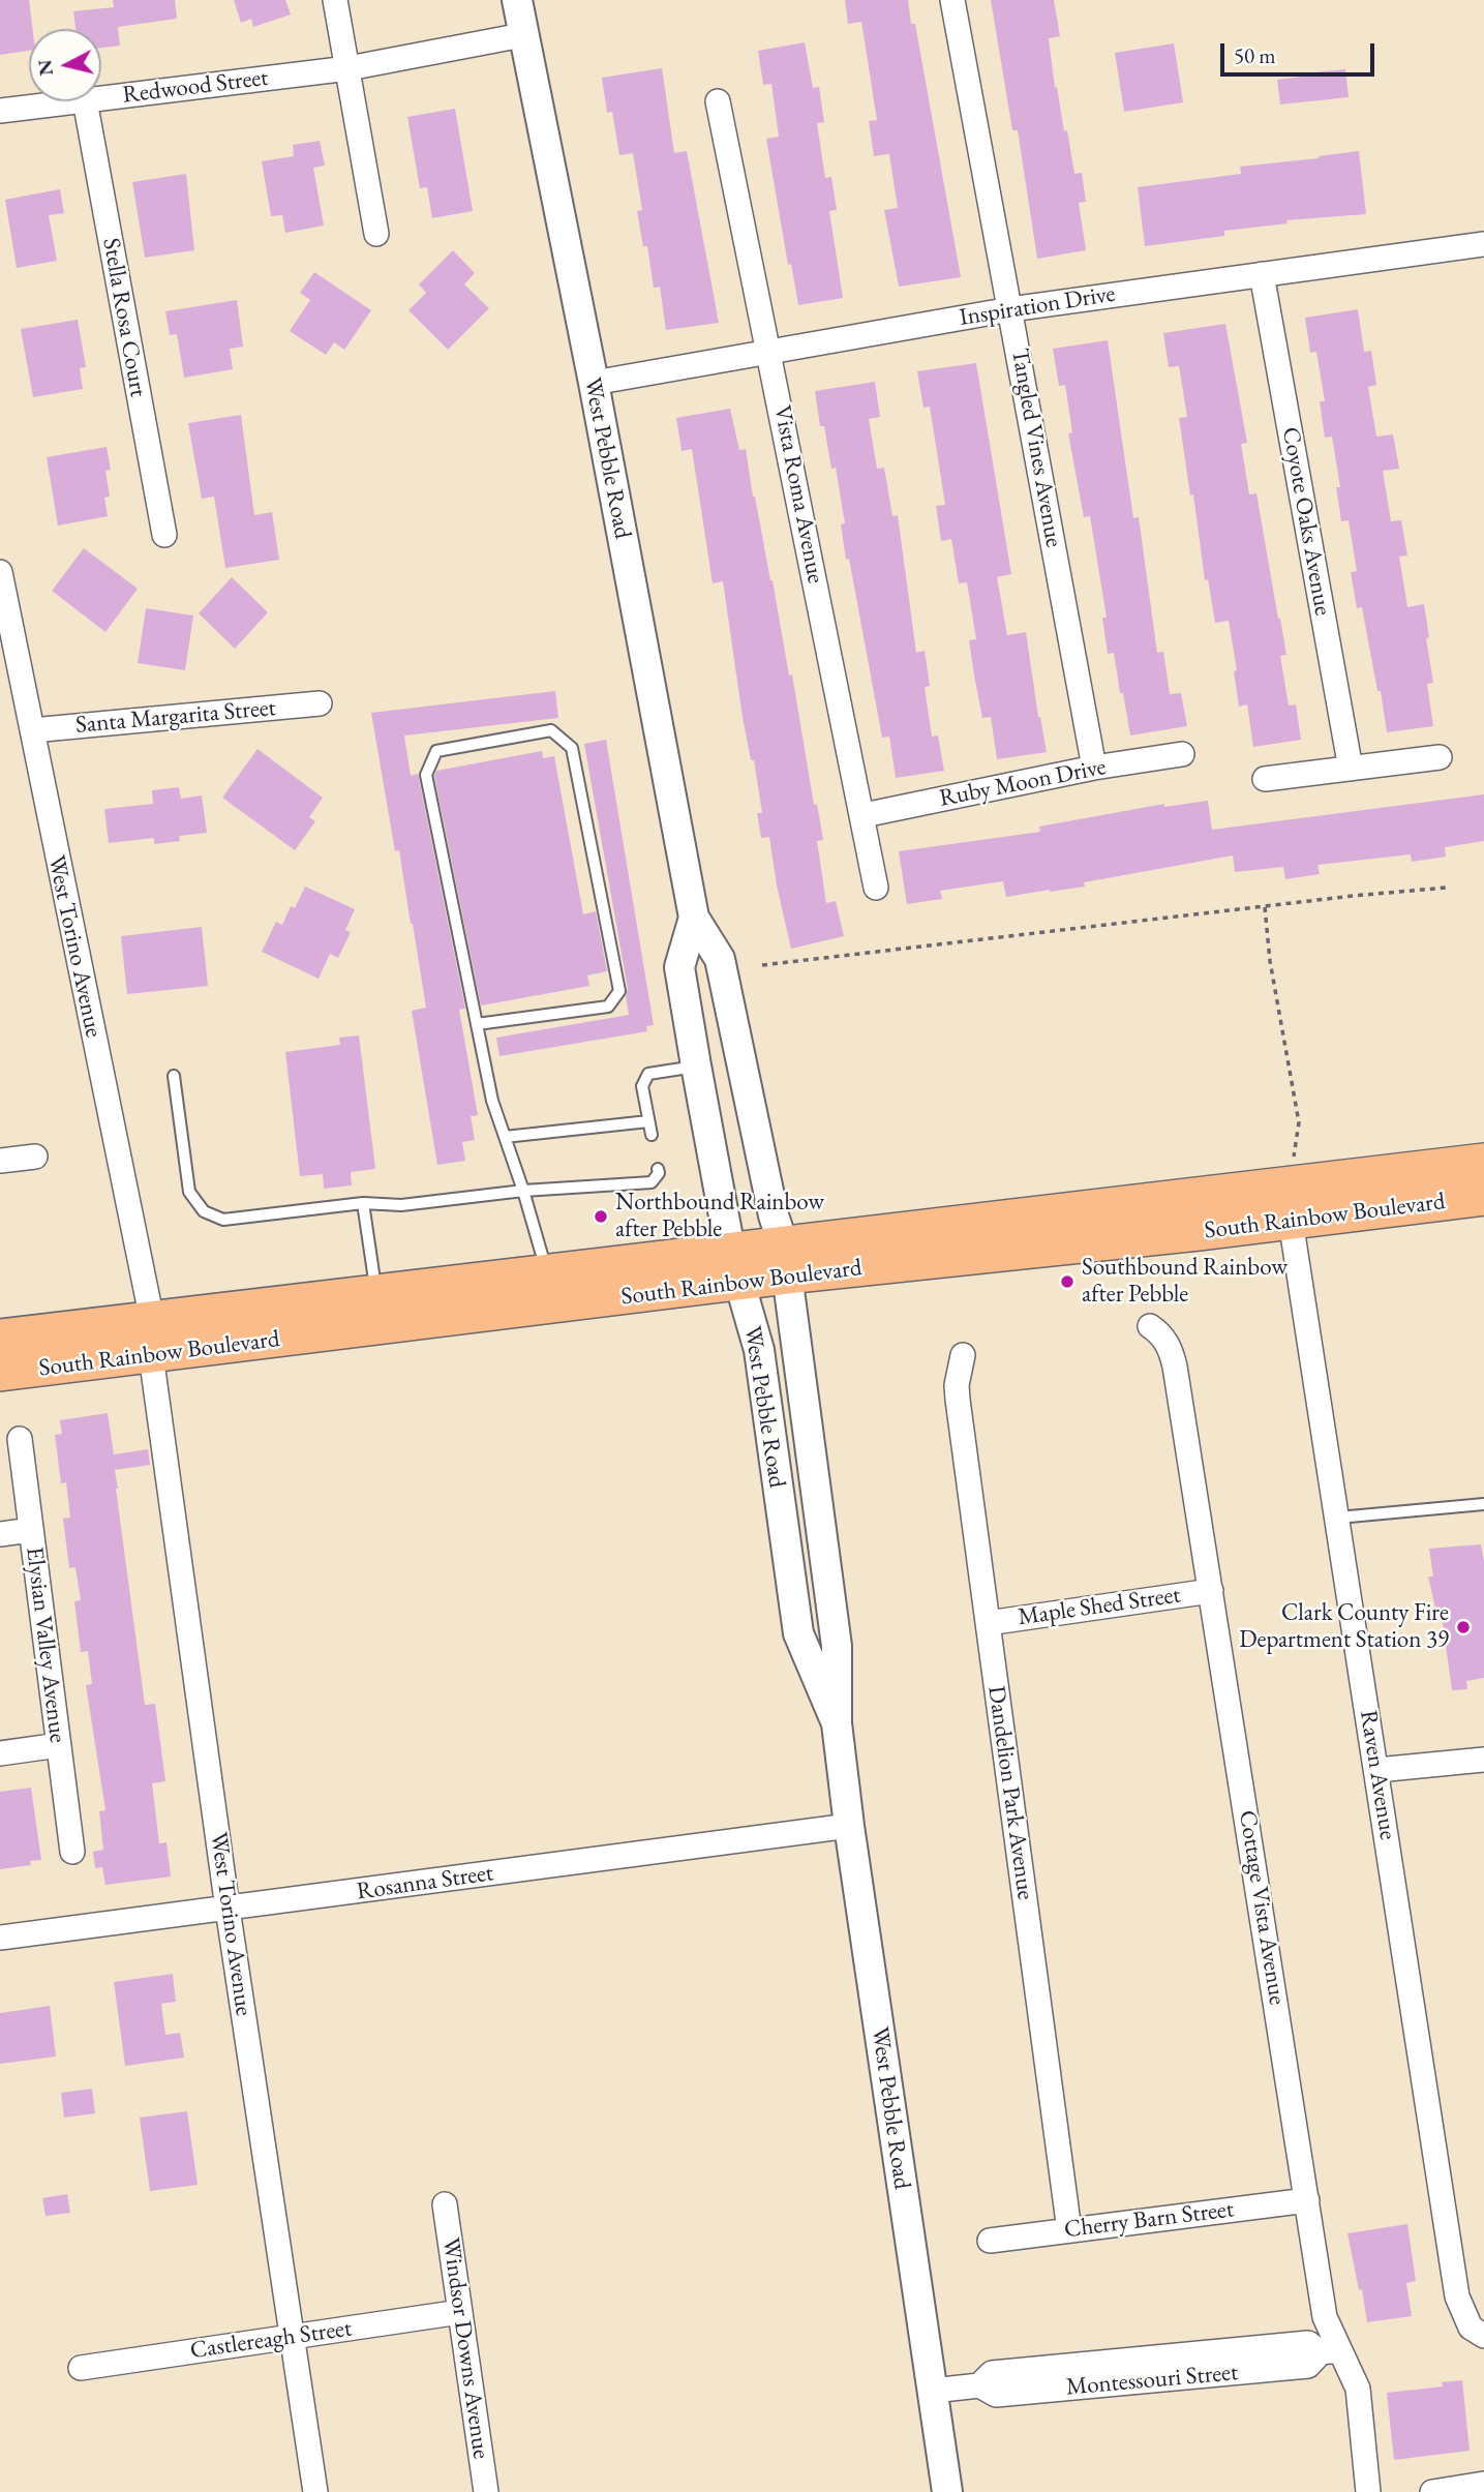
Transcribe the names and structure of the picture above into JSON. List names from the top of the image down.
{
  "streets": {
    "main road": ["South Rainbow Boulevard"],
    "street": [
      "Redwood Street",
      "Inspiration Drive",
      "Stella Rosa Court",
      "Tangled Vines Avenue",
      "West Pebble Road",
      "Vista Roma Avenue",
      "Coyote Oaks Avenue",
      "Santa Margarita Street",
      "Ruby Moon Drive",
      "West Torino Avenue",
      "Maple Shed Street",
      "Elysian Valley Avenue",
      "Raven Avenue",
      "Dandelion Park Avenue",
      "Rosanna Street",
      "Cottage Vista Avenue",
      "Cherry Barn Street",
      "Castlereagh Street",
      "Windsor Downs Avenue",
      "Montessouri Street"
    ]
  },
  "crossings": [
    ["Redwood Street", "West Pebble Road"],
    ["Inspiration Drive", "Tangled Vines Avenue"],
    ["Inspiration Drive", "West Pebble Road"],
    ["Inspiration Drive", "Vista Roma Avenue"],
    ["Inspiration Drive", "Coyote Oaks Avenue"],
    ["Tangled Vines Avenue", "Ruby Moon Drive"],
    ["West Pebble Road", "South Rainbow Boulevard"],
    ["West Pebble Road", "Rosanna Street"],
    ["West Pebble Road", "Montessouri Street"],
    ["Vista Roma Avenue", "Ruby Moon Drive"],
    ["Santa Margarita Street", "West Torino Avenue"],
    ["West Torino Avenue", "South Rainbow Boulevard"],
    ["West Torino Avenue", "Rosanna Street"],
    ["West Torino Avenue", "Castlereagh Street"],
    ["South Rainbow Boulevard", "Raven Avenue"],
    ["Maple Shed Street", "Dandelion Park Avenue"],
    ["Maple Shed Street", "Cottage Vista Avenue"],
    ["Dandelion Park Avenue", "Cherry Barn Street"],
    ["Cottage Vista Avenue", "Cherry Barn Street"],
    ["Cottage Vista Avenue", "Montessouri Street"],
    ["Castlereagh Street", "Windsor Downs Avenue"]
  ],
  "places": ["Northbound Rainbow after Pebble", "Southbound Rainbow after Pebble", "Clark County Fire Department Station 39"],
  "scale_bar": "50 m",
  "north": "left"
}
